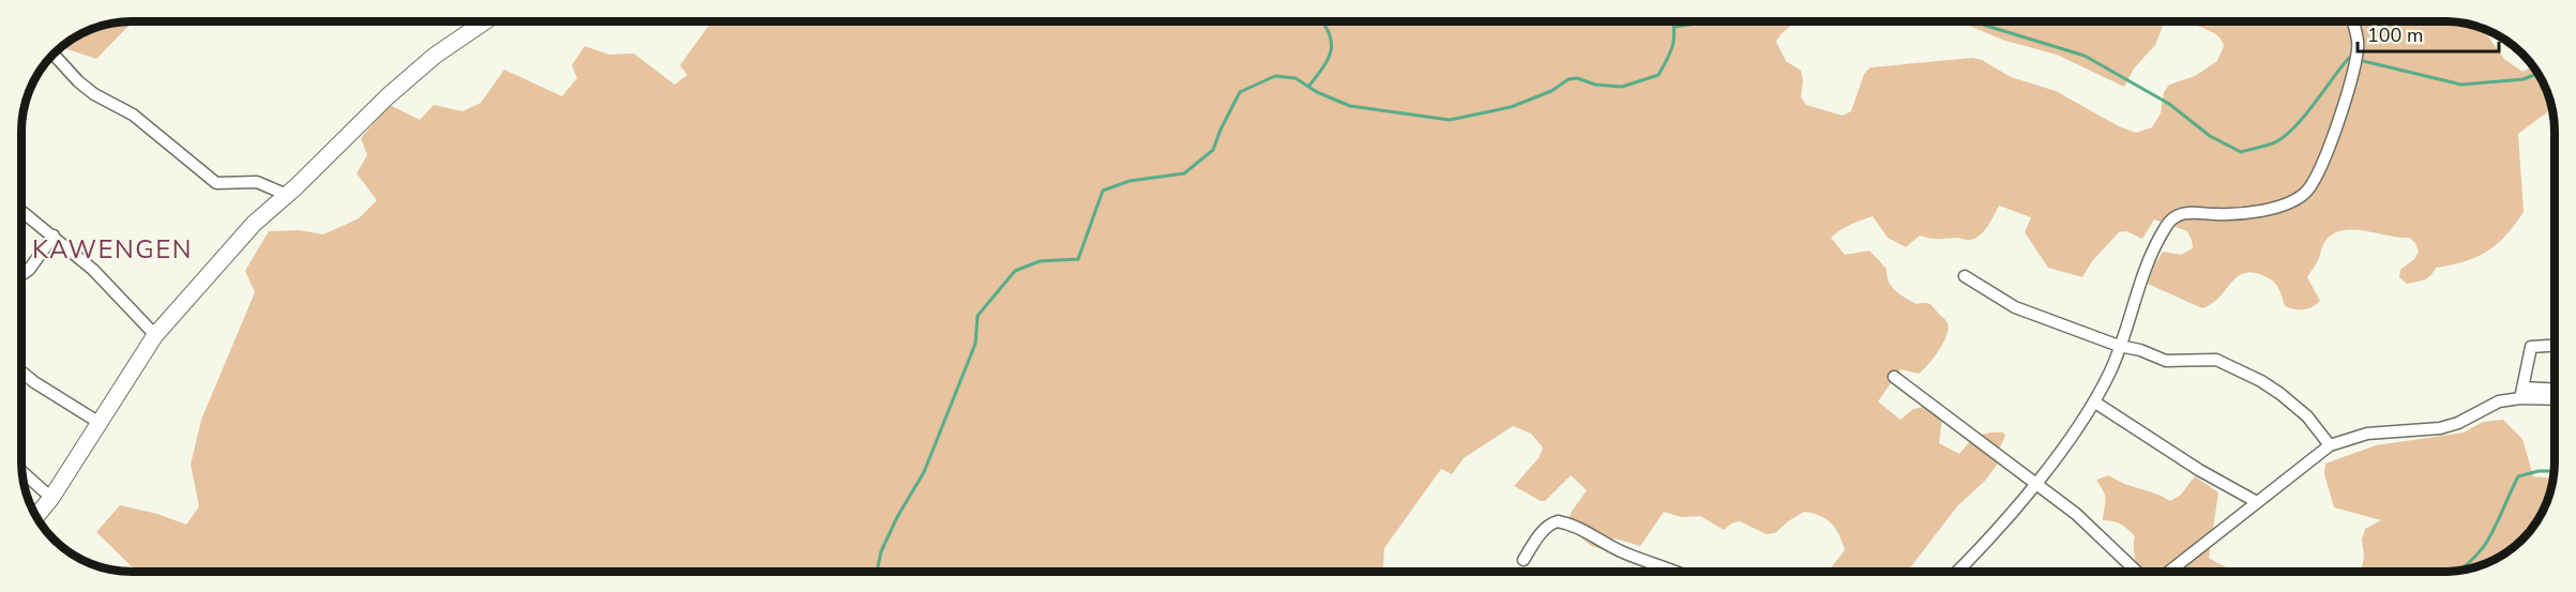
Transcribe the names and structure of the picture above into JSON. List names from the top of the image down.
{
  "districts": ["KAWENGEN"],
  "scale_bar": "100 m"
}
